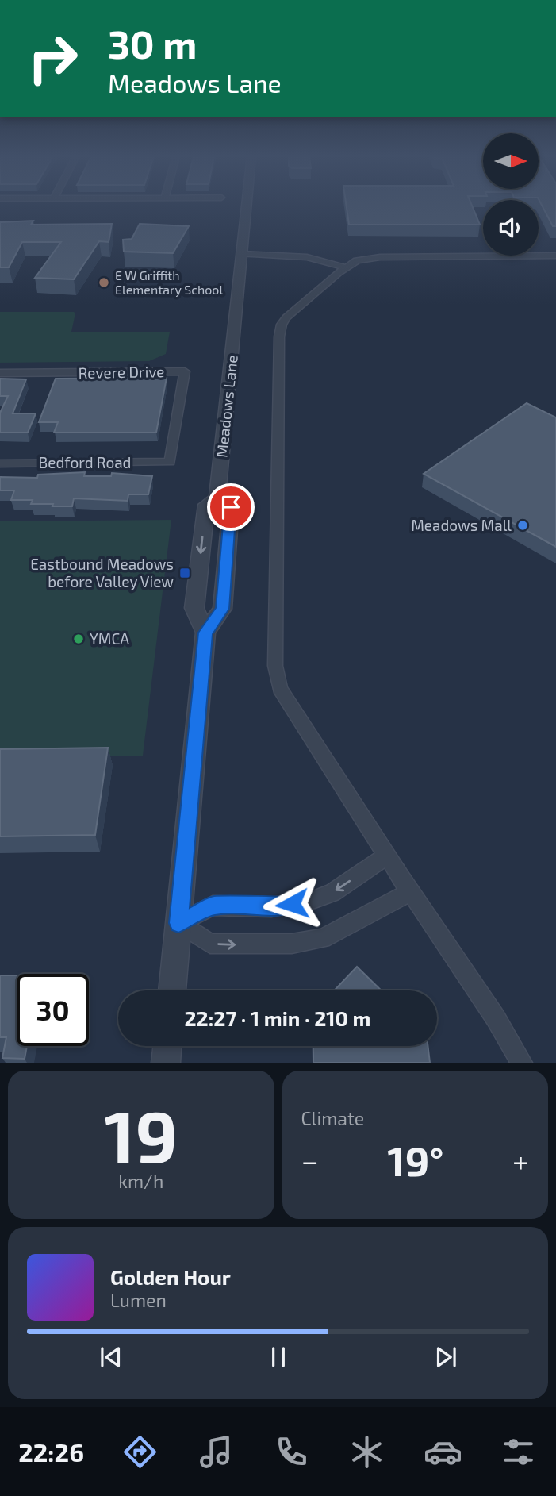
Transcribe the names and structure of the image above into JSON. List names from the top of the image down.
{
  "streets": {
    "street": ["Revere Drive", "Meadows Lane", "Bedford Road"]
  },
  "crossings": [
    ["Revere Drive", "Bedford Road"]
  ],
  "places": {
    "other": ["E W Griffith Elementary School", "Meadows Mall", "YMCA"],
    "transit": ["Eastbound Meadows before Valley View"]
  },
  "north": "right",
  "page": {
    "turn": ["30 m", "Meadows Lane"],
    "limit": "30",
    "trip": "22:27 · 1 min · 210 m",
    "tile": [
      ["19", "km/h"],
      "Climate"
    ],
    "heat": ["−", "19°", "+"],
    "song": ["Golden Hour", "Lumen"],
    "tabs": "22:26"
  }
}
